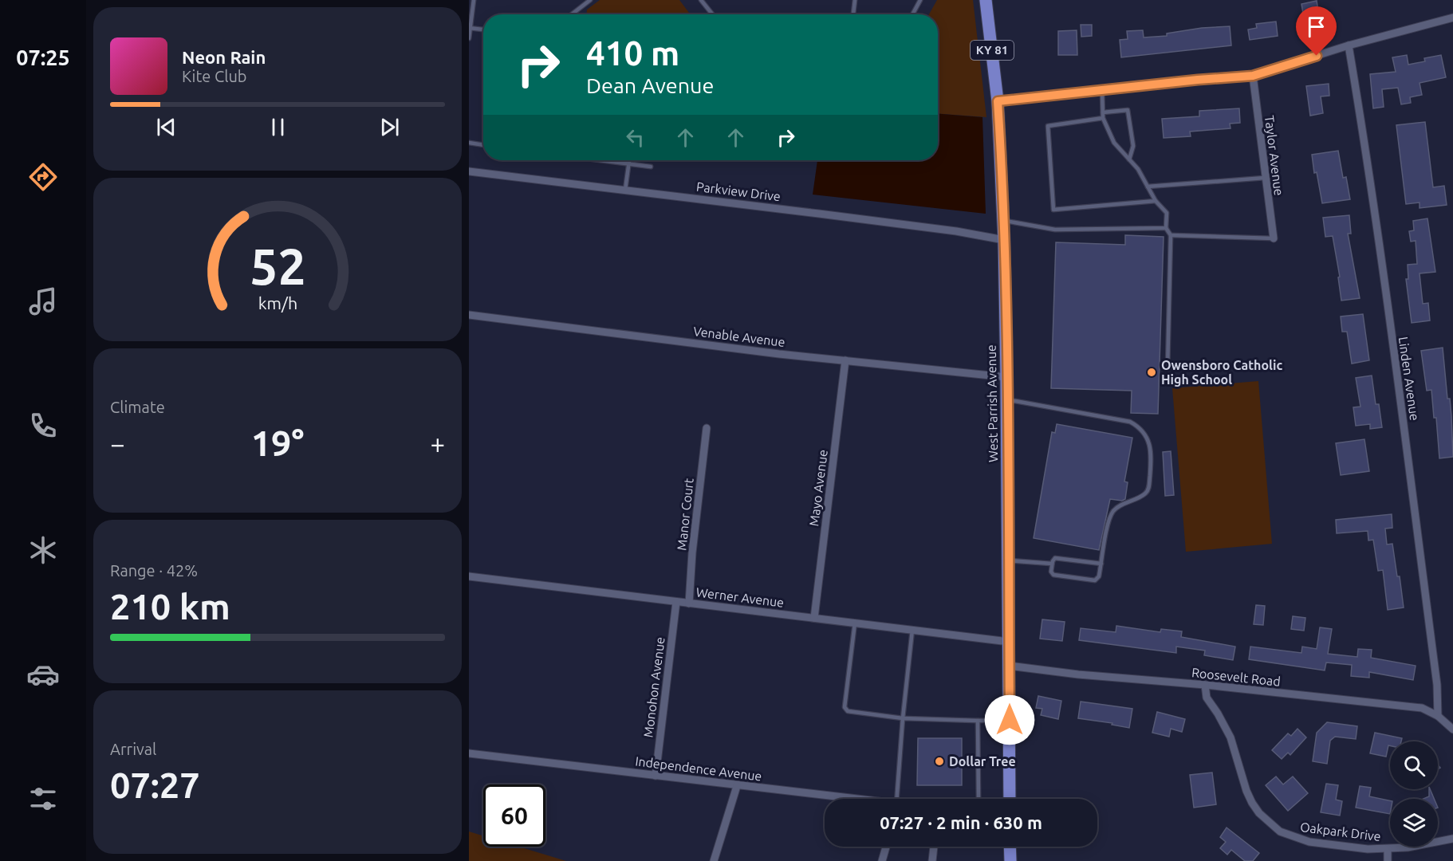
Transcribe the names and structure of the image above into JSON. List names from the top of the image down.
{
  "streets": {
    "main road": ["KY 81", "West Parrish Avenue"],
    "street": [
      "Taylor Avenue",
      "Parkview Drive",
      "Venable Avenue",
      "Linden Avenue",
      "Mayo Avenue",
      "Manor Court",
      "Werner Avenue",
      "Roosevelt Road",
      "Monohon Avenue",
      "Independence Avenue",
      "Oakpark Drive"
    ]
  },
  "crossings": [
    ["Parkview Drive", "West Parrish Avenue"],
    ["Venable Avenue", "West Parrish Avenue"],
    ["Venable Avenue", "Mayo Avenue"],
    ["Linden Avenue", "Roosevelt Road"],
    ["West Parrish Avenue", "Werner Avenue"],
    ["West Parrish Avenue", "Roosevelt Road"],
    ["Mayo Avenue", "Werner Avenue"],
    ["Manor Court", "Werner Avenue"],
    ["Werner Avenue", "Monohon Avenue"],
    ["Roosevelt Road", "Oakpark Drive"],
    ["Monohon Avenue", "Independence Avenue"]
  ],
  "places": ["Owensboro Catholic High School", "Dollar Tree"],
  "page": {
    "tabs": "07:25",
    "turn": ["410 m", "Dean Avenue"],
    "song": ["Neon Rain", "Kite Club"],
    "tile": [
      "Climate",
      ["Range · 42%", "210 km"],
      ["Arrival", "07:27"]
    ],
    "heat": ["−", "19°", "+"],
    "limit": "60",
    "trip": "07:27 · 2 min · 630 m",
    "gauge": ["52", "km/h"]
  }
}
